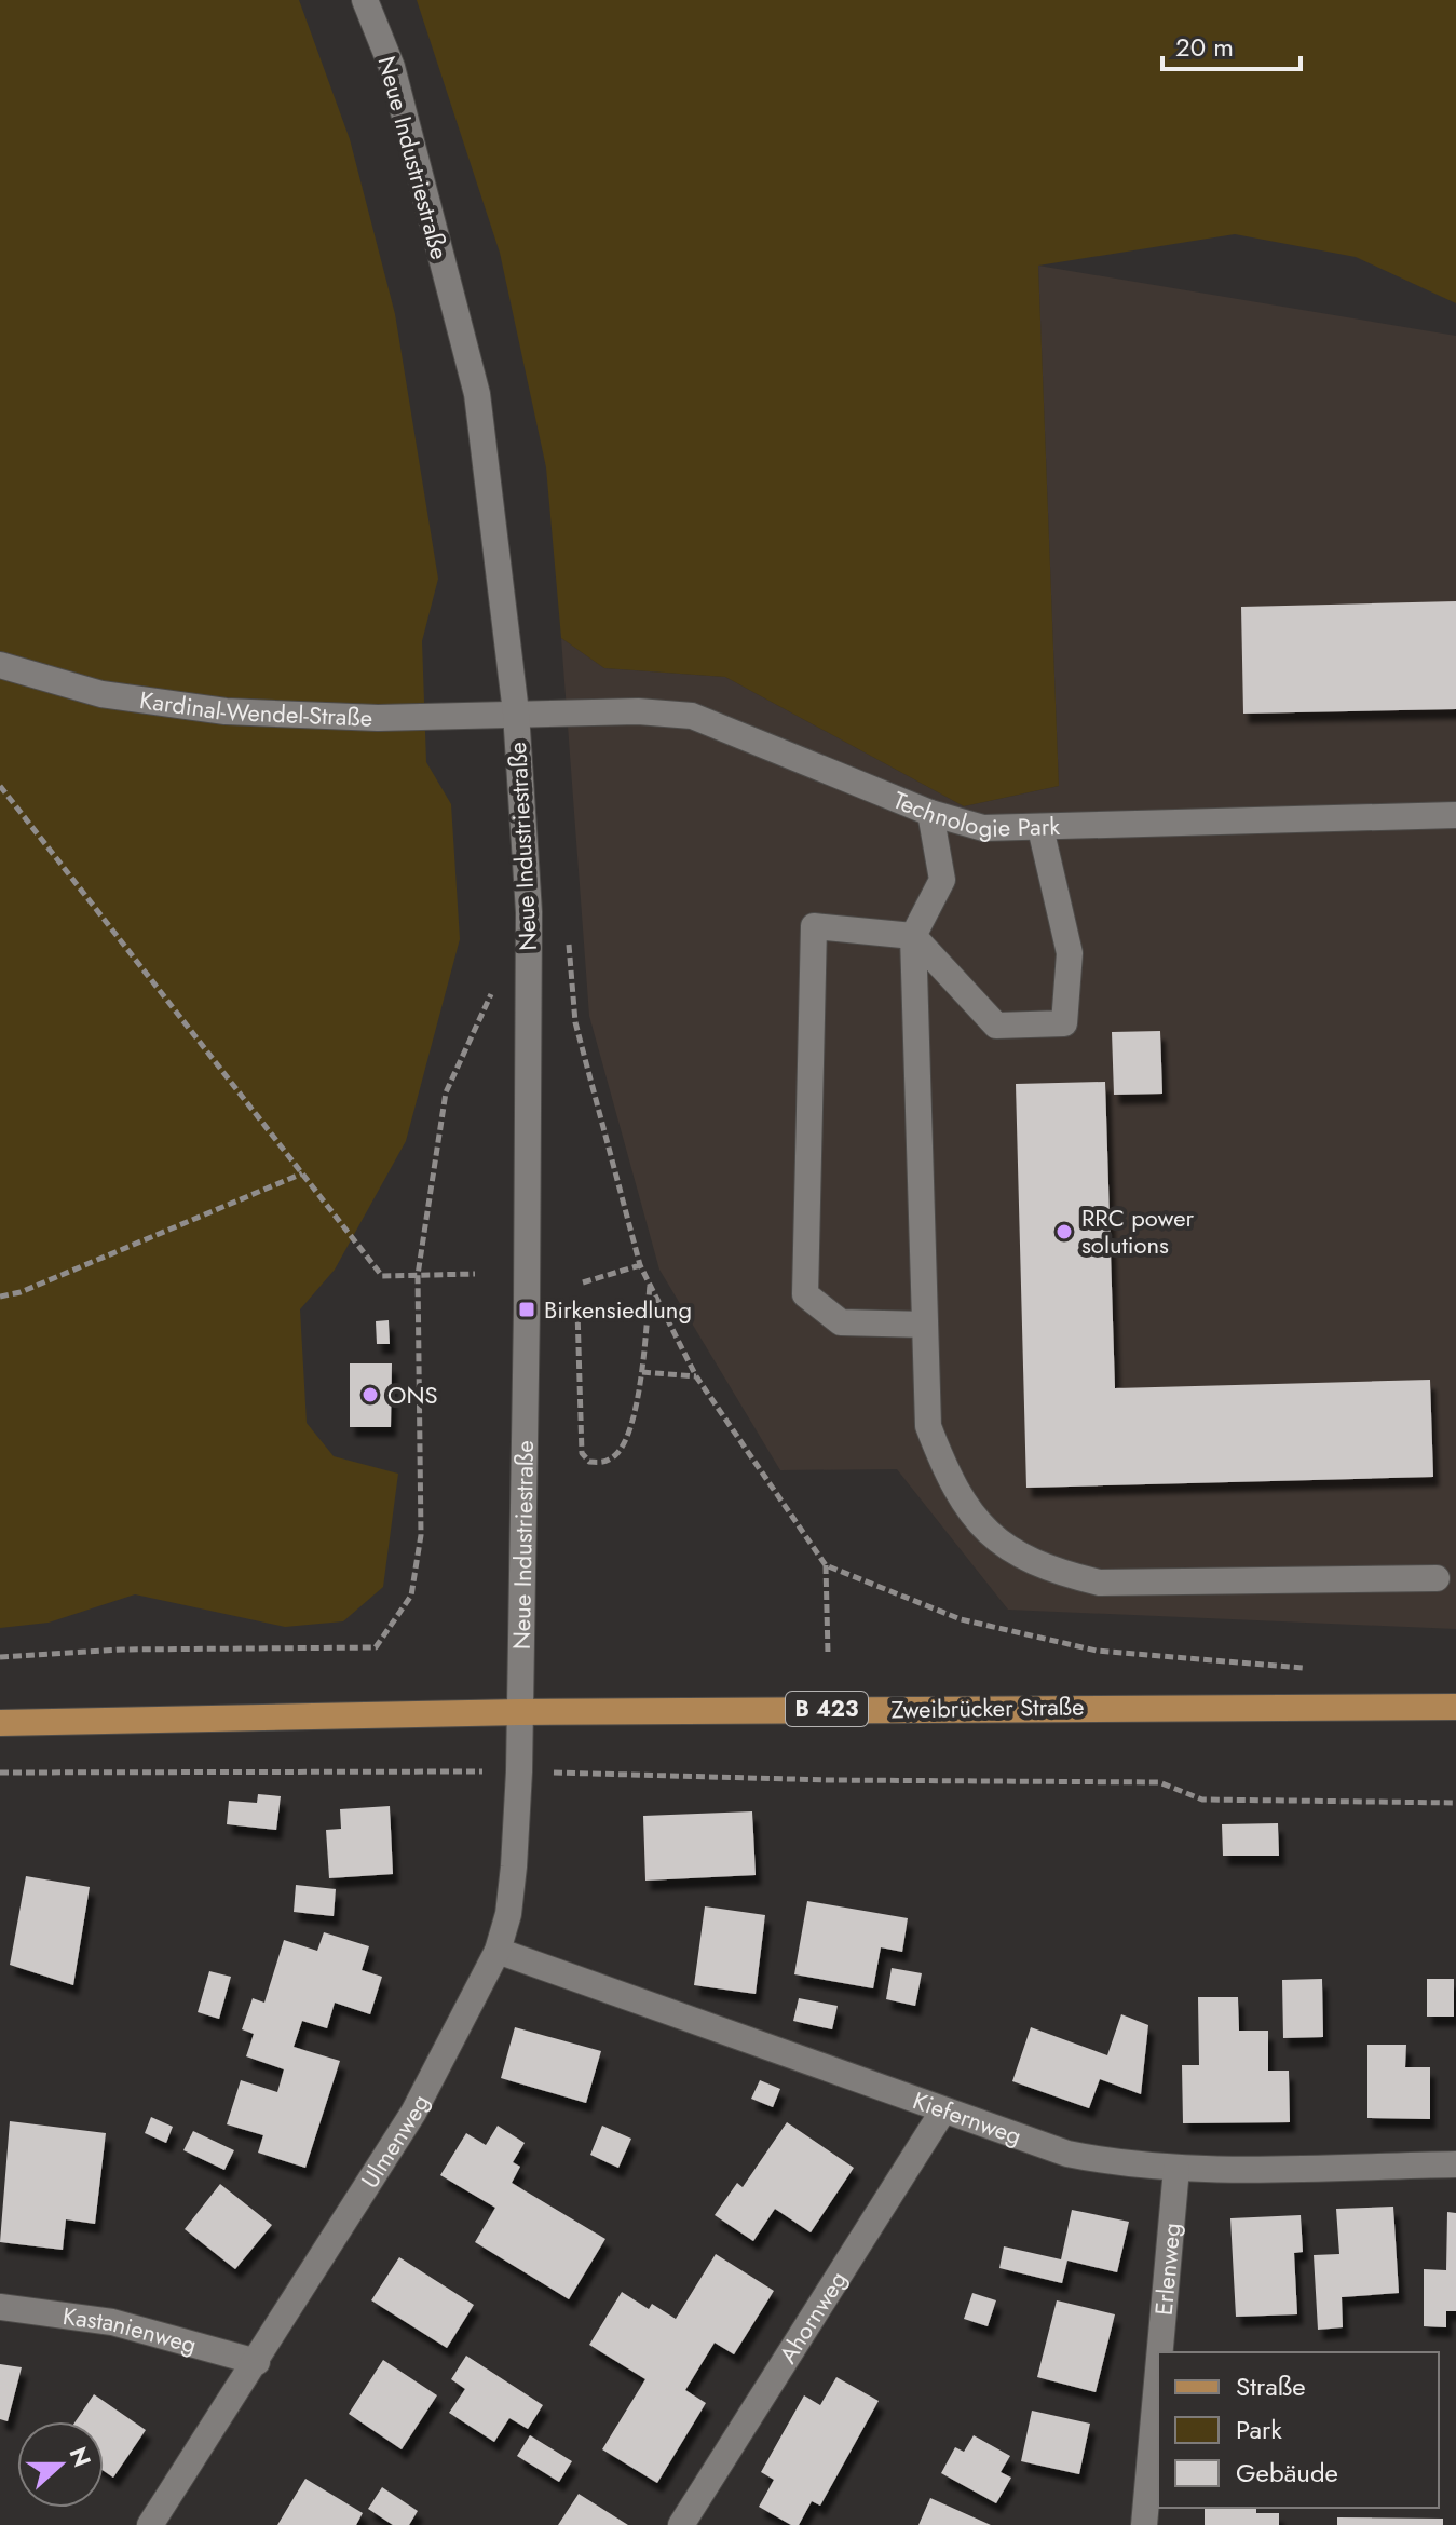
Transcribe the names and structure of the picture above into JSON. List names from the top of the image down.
{
  "streets": {
    "main road": ["Zweibrücker Straße", "B 423"],
    "street": [
      "Neue Industriestraße",
      "Kardinal-Wendel-Straße",
      "Technologie Park",
      "Kiefernweg",
      "Ulmenweg",
      "Erlenweg",
      "Ahornweg",
      "Kastanienweg"
    ]
  },
  "crossings": [
    ["Neue Industriestraße", "Kardinal-Wendel-Straße"],
    ["Neue Industriestraße", "Technologie Park"],
    ["Neue Industriestraße", "Zweibrücker Straße"],
    ["Neue Industriestraße", "B 423"],
    ["Neue Industriestraße", "Ulmenweg"],
    ["Kardinal-Wendel-Straße", "Technologie Park"],
    ["Zweibrücker Straße", "B 423"],
    ["Zweibrücker Straße", "Ulmenweg"],
    ["B 423", "Ulmenweg"],
    ["Kiefernweg", "Ulmenweg"],
    ["Kiefernweg", "Erlenweg"],
    ["Kiefernweg", "Ahornweg"],
    ["Ulmenweg", "Kastanienweg"]
  ],
  "places": {
    "other": ["RRC power solutions", "ONS"],
    "transit": ["Birkensiedlung"]
  },
  "legend": ["Straße", "Park", "Gebäude"],
  "scale_bar": "20 m",
  "north": "right"
}
